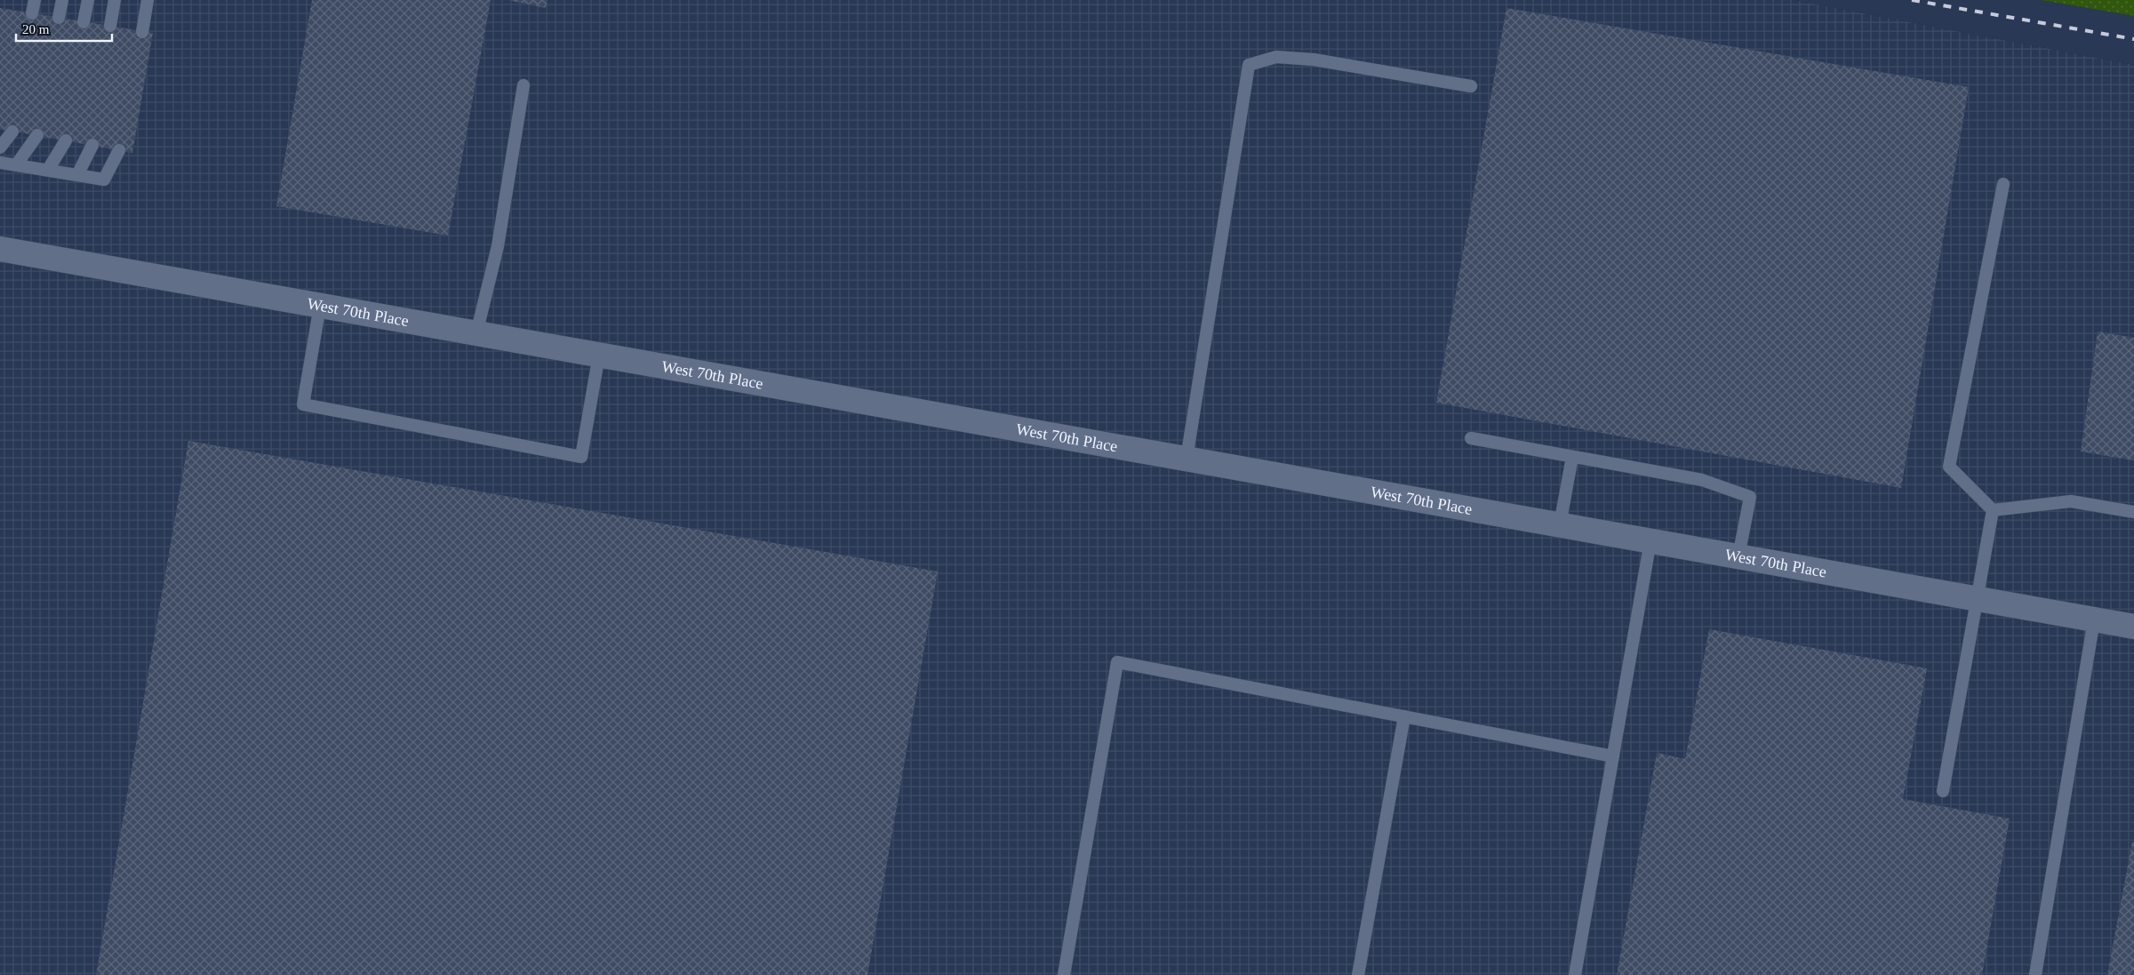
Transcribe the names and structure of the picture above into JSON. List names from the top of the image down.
{
  "streets": {
    "street": ["West 70th Place"]
  },
  "scale_bar": "20 m"
}
